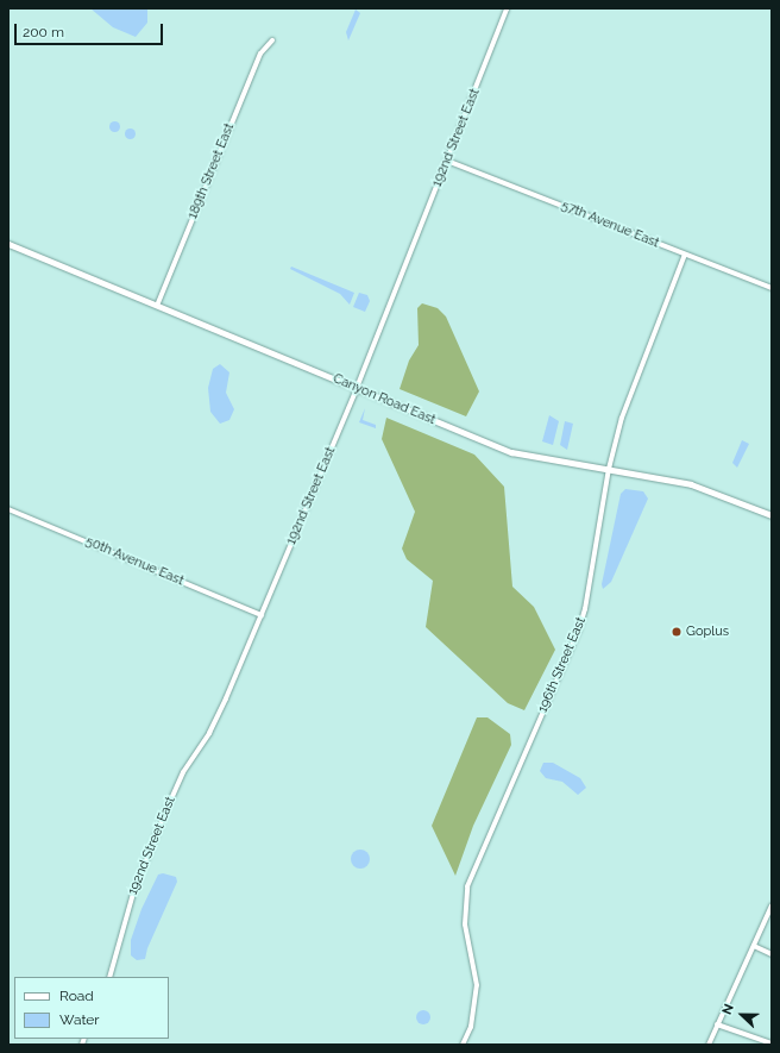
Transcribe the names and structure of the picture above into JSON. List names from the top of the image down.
{
  "streets": {
    "main road": ["Canyon Road East"],
    "street": [
      "192nd Street East",
      "189th Street East",
      "57th Avenue East",
      "50th Avenue East",
      "196th Street East"
    ]
  },
  "crossings": [
    ["192nd Street East", "57th Avenue East"],
    ["192nd Street East", "Canyon Road East"],
    ["192nd Street East", "50th Avenue East"],
    ["189th Street East", "Canyon Road East"],
    ["57th Avenue East", "196th Street East"],
    ["Canyon Road East", "196th Street East"]
  ],
  "places": ["Goplus"],
  "legend": ["Road", "Water"],
  "scale_bar": "200 m",
  "north": "left"
}
